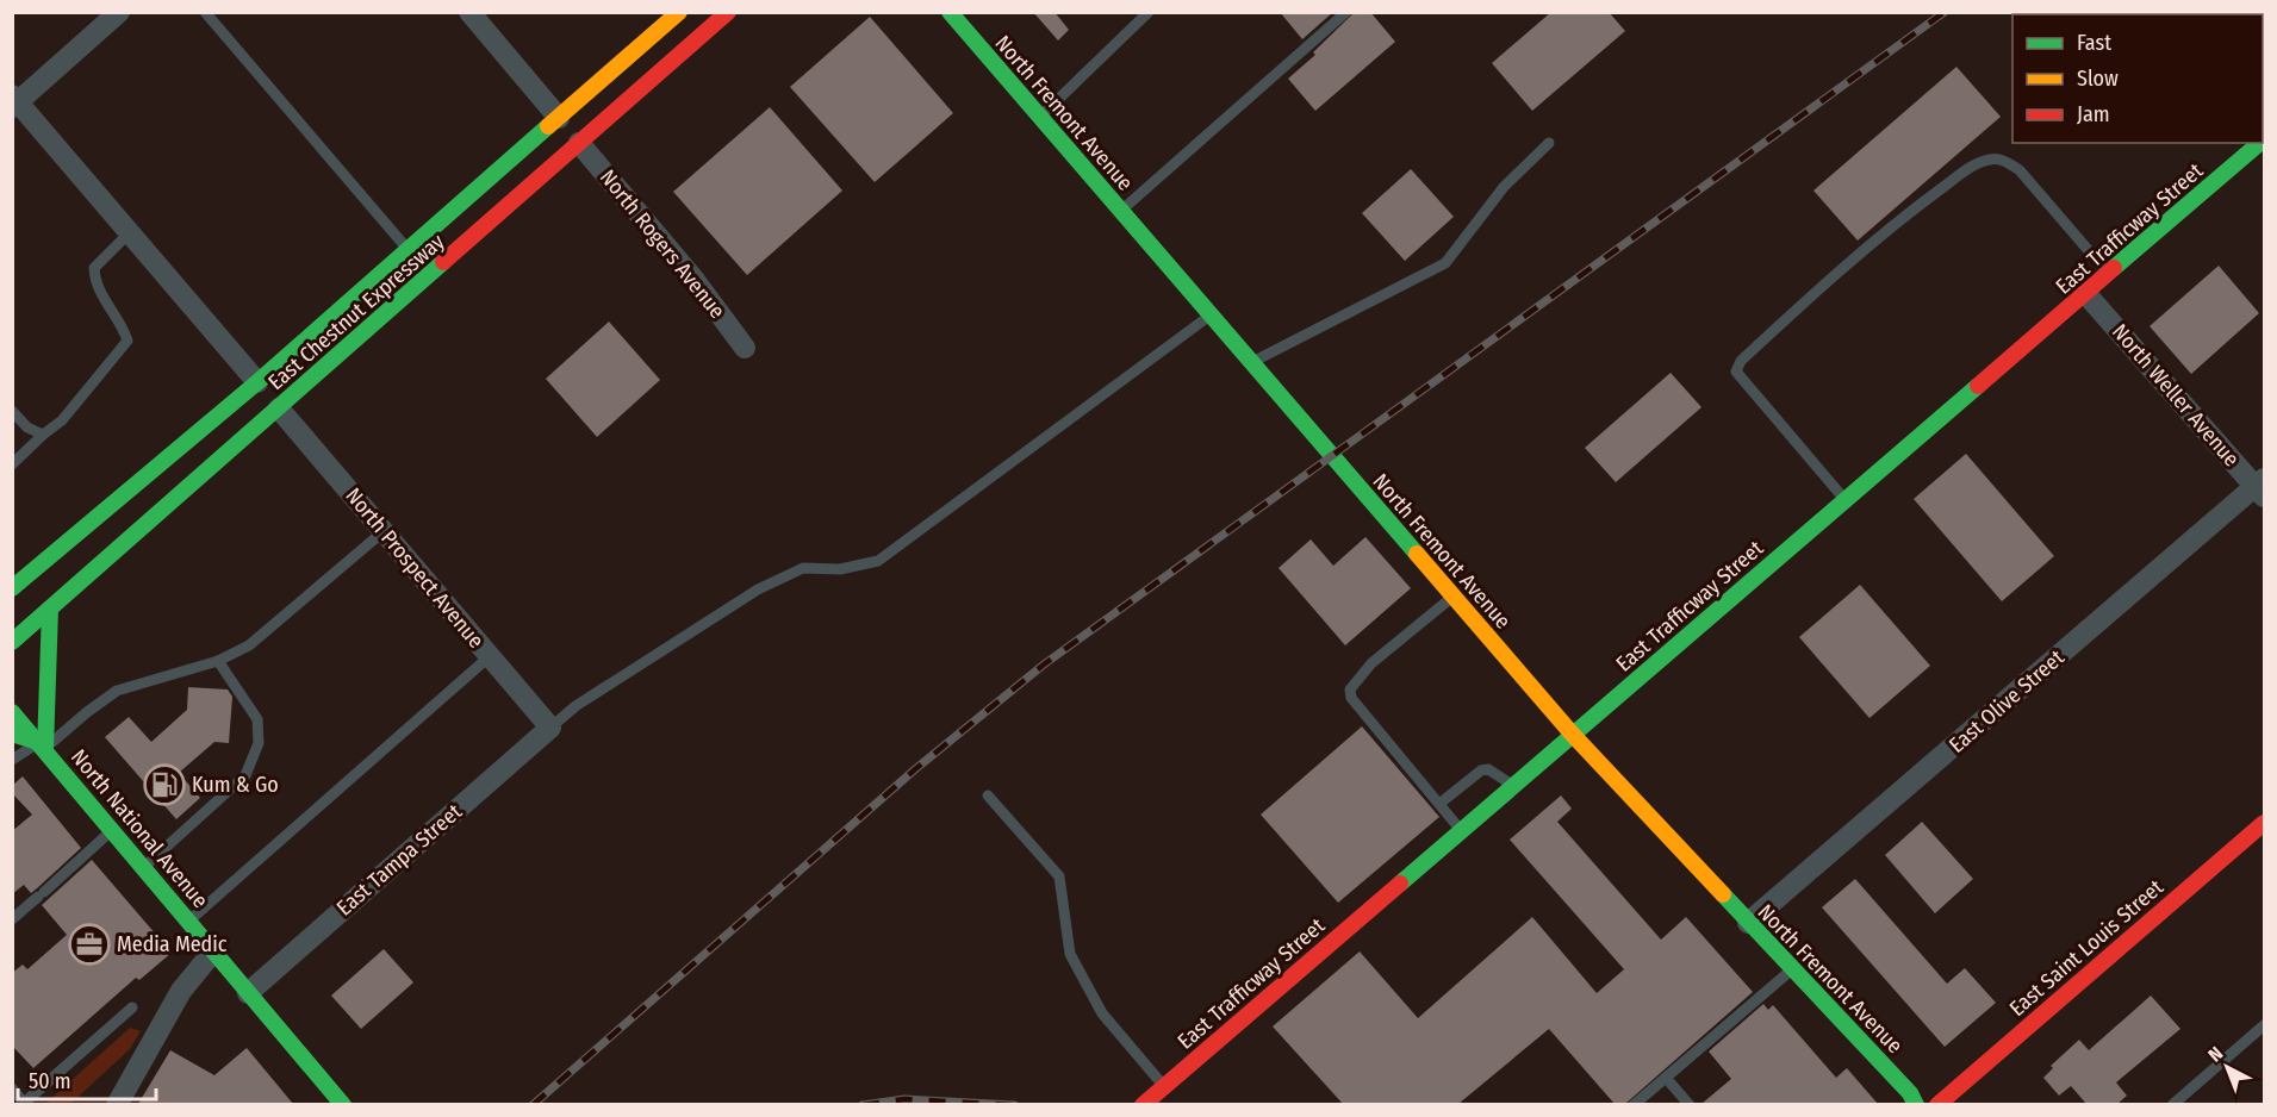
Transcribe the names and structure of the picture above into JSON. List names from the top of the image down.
{
  "streets": {
    "main road": [
      "North Fremont Avenue",
      "East Trafficway Street",
      "East Chestnut Expressway",
      "North National Avenue",
      "East Saint Louis Street"
    ],
    "street": [
      "North Rogers Avenue",
      "North Weller Avenue",
      "North Prospect Avenue",
      "East Olive Street",
      "East Tampa Street"
    ]
  },
  "crossings": [
    ["North Fremont Avenue", "East Trafficway Street"],
    ["North Fremont Avenue", "East Olive Street"],
    ["East Trafficway Street", "North Weller Avenue"],
    ["North Rogers Avenue", "East Chestnut Expressway"],
    ["East Chestnut Expressway", "North Prospect Avenue"],
    ["North Weller Avenue", "East Olive Street"],
    ["North Prospect Avenue", "East Tampa Street"],
    ["North National Avenue", "East Tampa Street"]
  ],
  "places": {
    "fuel station": ["Kum & Go"],
    "office": ["Media Medic"]
  },
  "legend": ["Fast", "Slow", "Jam"],
  "scale_bar": "50 m",
  "north": "top left"
}
